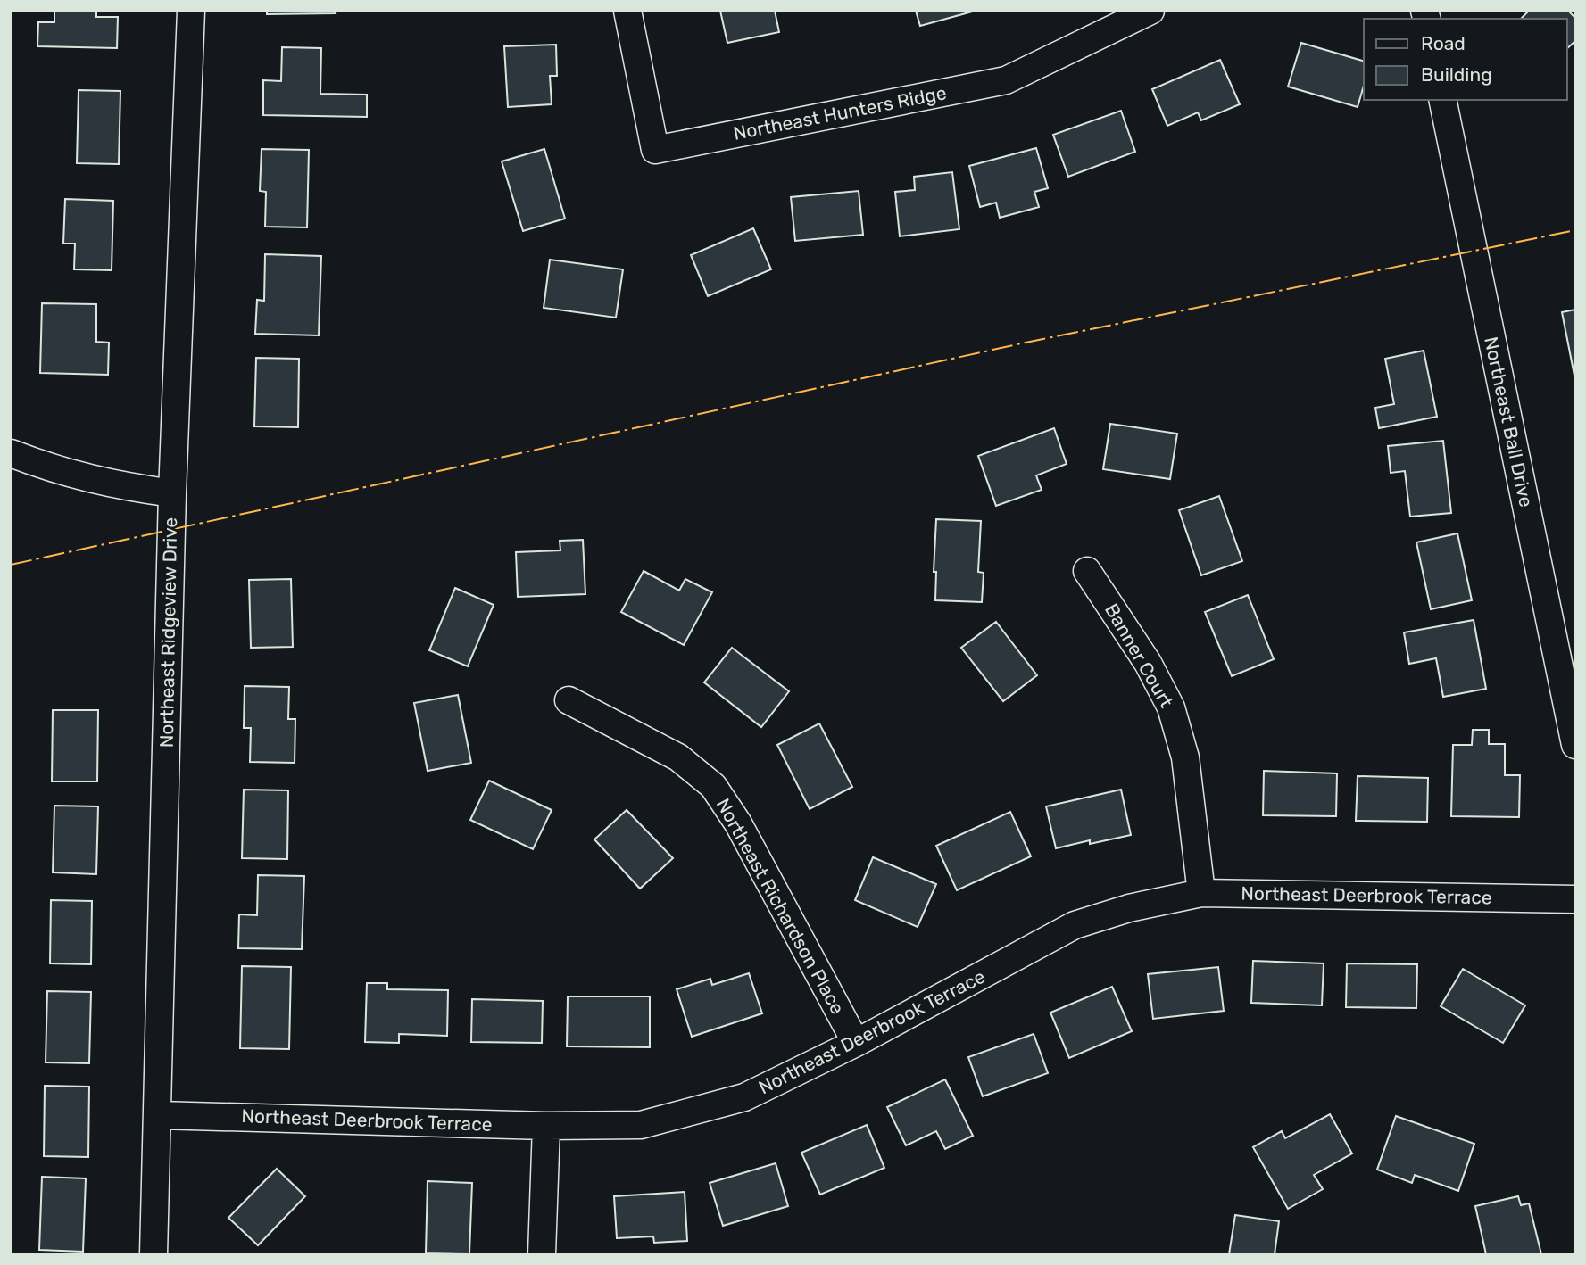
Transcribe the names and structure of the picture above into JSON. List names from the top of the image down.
{
  "streets": {
    "street": [
      "Northeast Hunters Ridge",
      "Northeast Ball Drive",
      "Northeast Ridgeview Drive",
      "Banner Court",
      "Northeast Deerbrook Terrace",
      "Northeast Richardson Place"
    ]
  },
  "crossings": [
    ["Northeast Ridgeview Drive", "Northeast Deerbrook Terrace"],
    ["Banner Court", "Northeast Deerbrook Terrace"],
    ["Northeast Deerbrook Terrace", "Northeast Richardson Place"]
  ],
  "legend": ["Road", "Building"]
}
